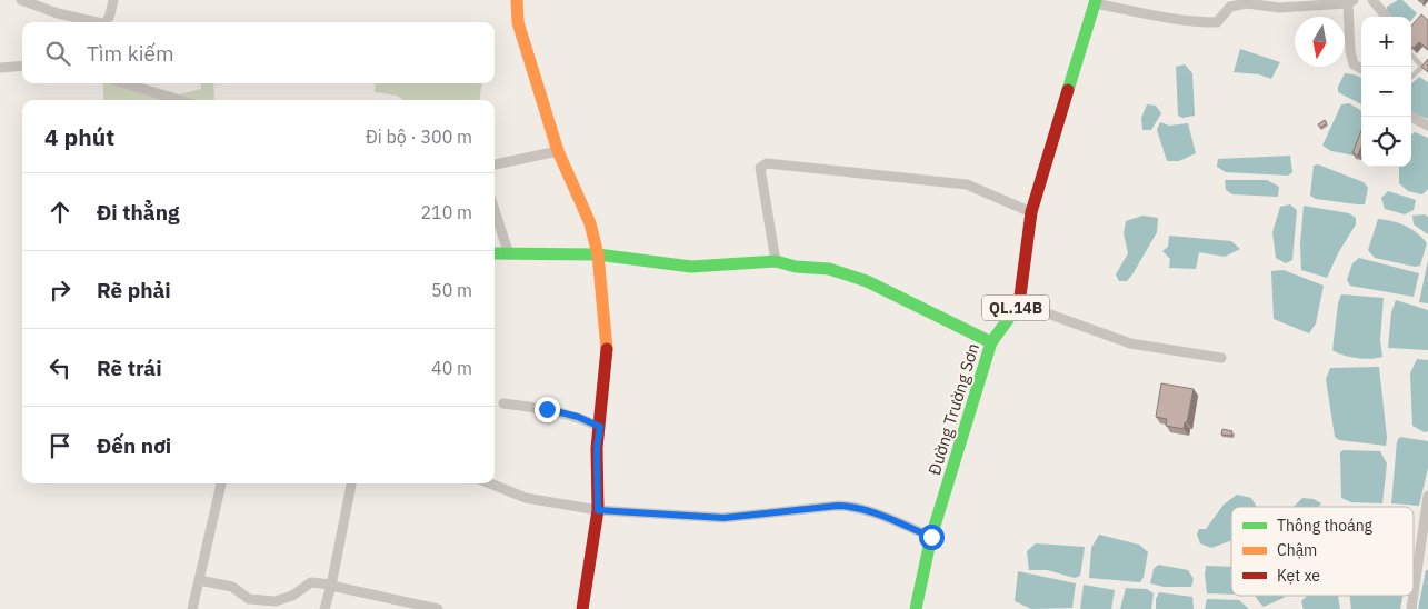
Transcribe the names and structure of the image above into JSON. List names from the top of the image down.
{
  "streets": {
    "main road": ["QL.14B", "Đường Trường Sơn"]
  },
  "legend": ["Thông thoáng", "Chậm", "Kẹt xe"],
  "north": "bottom",
  "page": {
    "map_buttons": ["+", "−"],
    "search": "Tìm kiếm",
    "heading": ["4 phút", "Đi bộ · 300 m"],
    "list": [
      ["Đi thẳng", "210 m"],
      ["Rẽ phải", "50 m"],
      ["Rẽ trái", "40 m"],
      "Đến nơi"
    ]
  }
}
